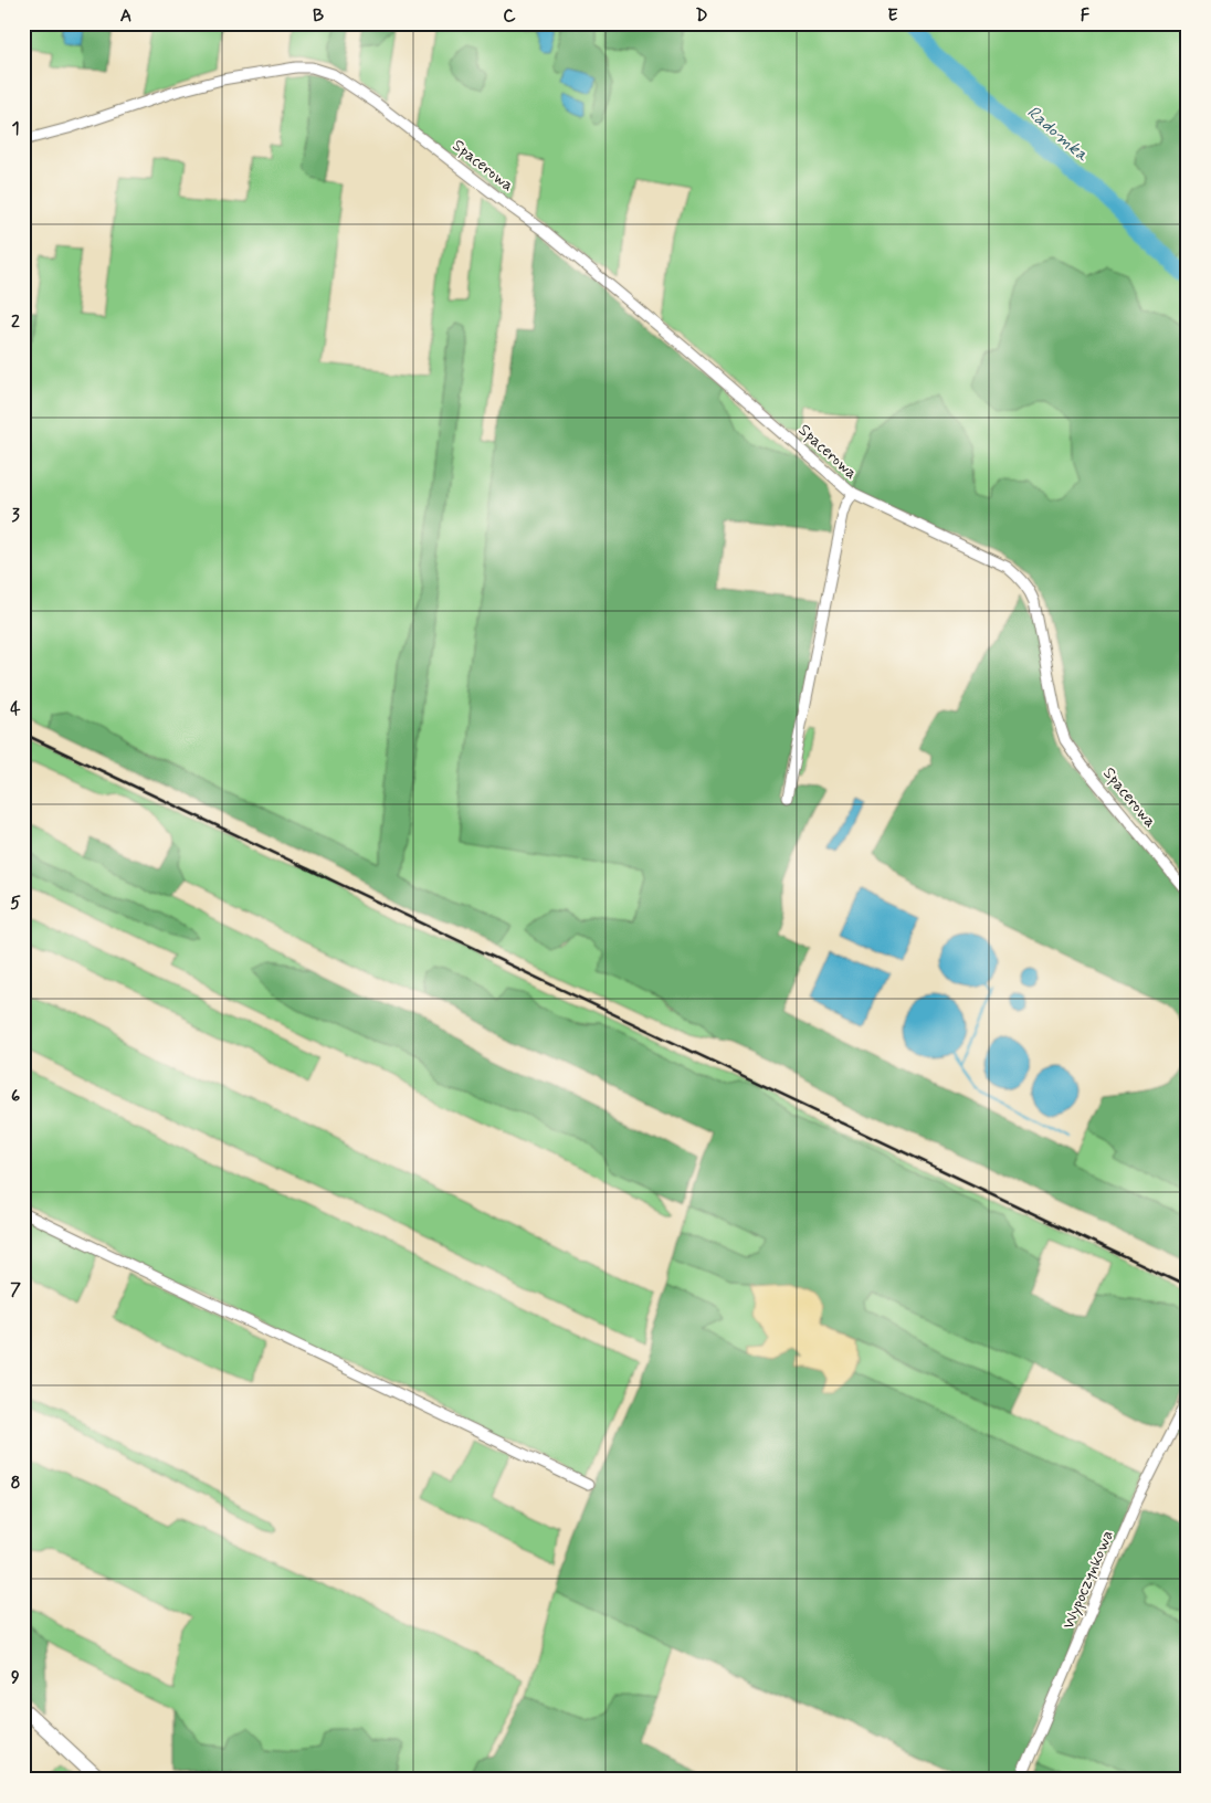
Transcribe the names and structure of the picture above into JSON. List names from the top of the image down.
{
  "streets": {
    "street": ["Spacerowa", "Wypoczynkowa"]
  },
  "water": ["Radomka"],
  "grid": {
    "columns": [
      "A",
      "B",
      "C",
      "D",
      "E",
      "F"
    ],
    "rows": [
      "1",
      "2",
      "3",
      "4",
      "5",
      "6",
      "7",
      "8",
      "9"
    ]
  }
}
